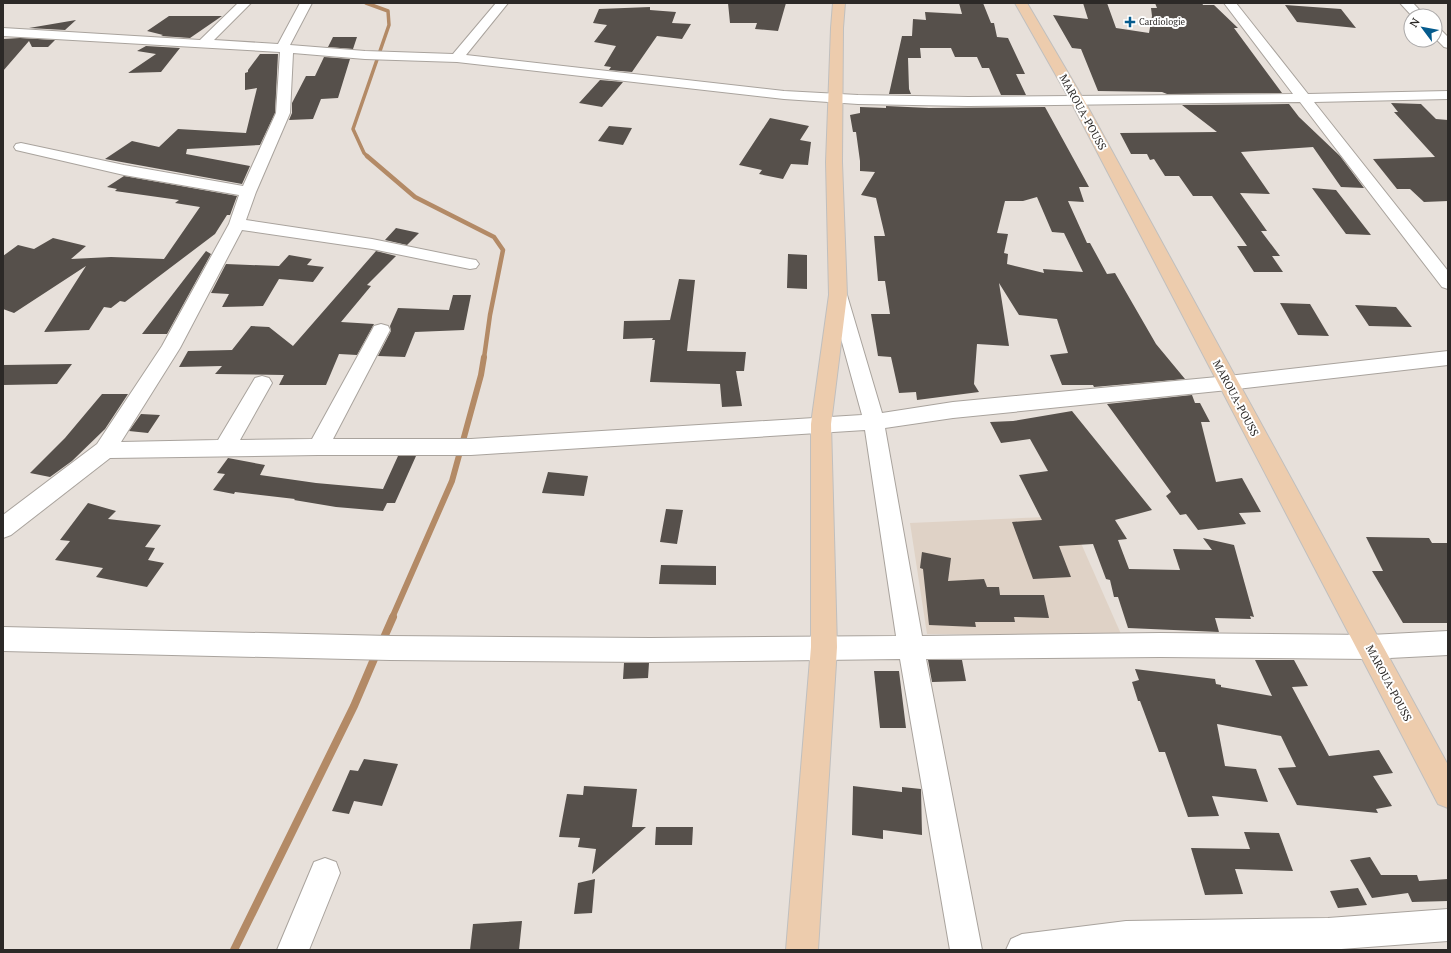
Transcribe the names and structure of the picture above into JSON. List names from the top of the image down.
{
  "streets": {
    "main road": ["MAROUA-POUSS"]
  },
  "places": {
    "health": ["Cardiologie"]
  },
  "north": "top left"
}
